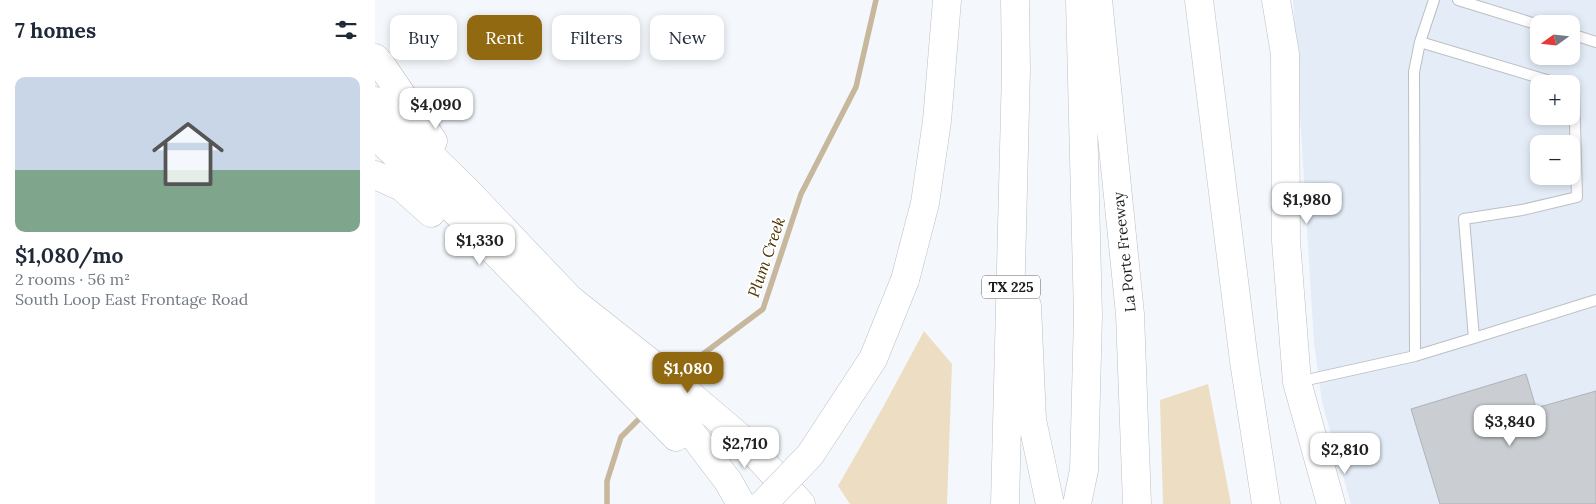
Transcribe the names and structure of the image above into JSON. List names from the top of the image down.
{
  "streets": {
    "main road": ["La Porte Freeway", "TX 225"]
  },
  "water": ["Plum Creek"],
  "north": "left",
  "page": {
    "heading": "7 homes",
    "map_buttons": ["+", "−"],
    "chip": [
      "Buy",
      "Rent",
      "Filters",
      "New"
    ],
    "list": [
      {
        "name": "$1,080/mo",
        "note": "2 rooms · 56 m² · South Loop East Frontage Road"
      }
    ],
    "price": [
      "$4,090",
      "$1,980",
      "$1,330",
      "$1,080",
      "$3,840",
      "$2,710",
      "$2,810"
    ]
  }
}
